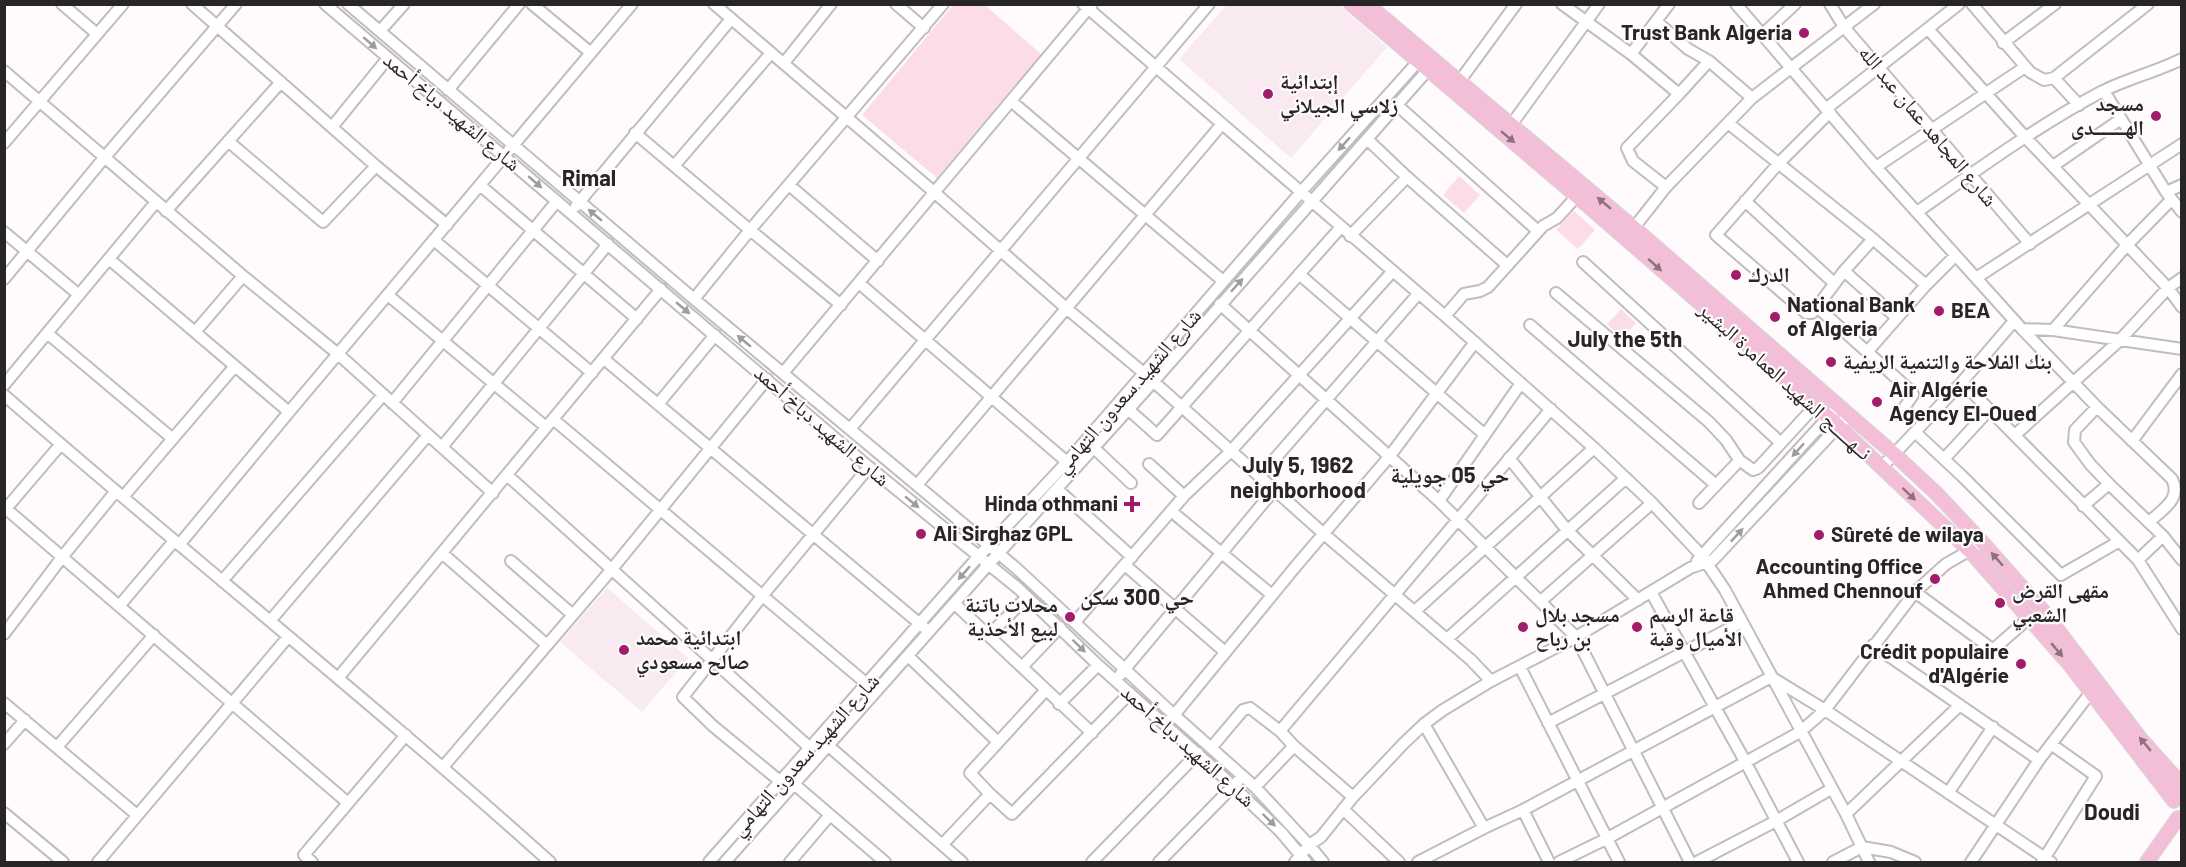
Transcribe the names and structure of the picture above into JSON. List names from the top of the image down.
{
  "streets": {
    "main road": ["نــهـــــج الشهيد العمامرة البشير"],
    "street": ["شارع الشهيد دباخ أحمد", "شارع المجاهد عمان عبد الله", "شارع الشهيد سعدون التهامي"]
  },
  "crossings": [
    ["شارع الشهيد دباخ أحمد", "شارع الشهيد سعدون التهامي"],
    ["نــهـــــج الشهيد العمامرة البشير", "شارع الشهيد سعدون التهامي"]
  ],
  "districts": [
    "Rimal",
    "July the 5th",
    "July 5, 1962 neighborhood",
    "حي 05 جويلية",
    "حي 300 سكن",
    "Doudi"
  ],
  "places": {
    "other": [
      "Trust Bank Algeria",
      "إبتدائية زلاسي الجيلاني",
      "مسجد الهـــــــدى",
      "الدرك",
      "BEA",
      "National Bank of Algeria",
      "بنك الفلاحة والتنمية الريفية",
      "Air Algérie Agency El-Oued",
      "Ali Sirghaz GPL",
      "Sûreté de wilaya",
      "Accounting Office Ahmed Chennouf",
      "مقهى القرض الشعبي",
      "محلات باتنة لبيع الأحذية",
      "مسجد بلال بن رباح",
      "قاعة الرسم الأميال وقبة",
      "ابتدائية محمد صالح مسعودي",
      "Crédit populaire d'Algérie"
    ],
    "health": ["Hinda othmani"]
  }
}
